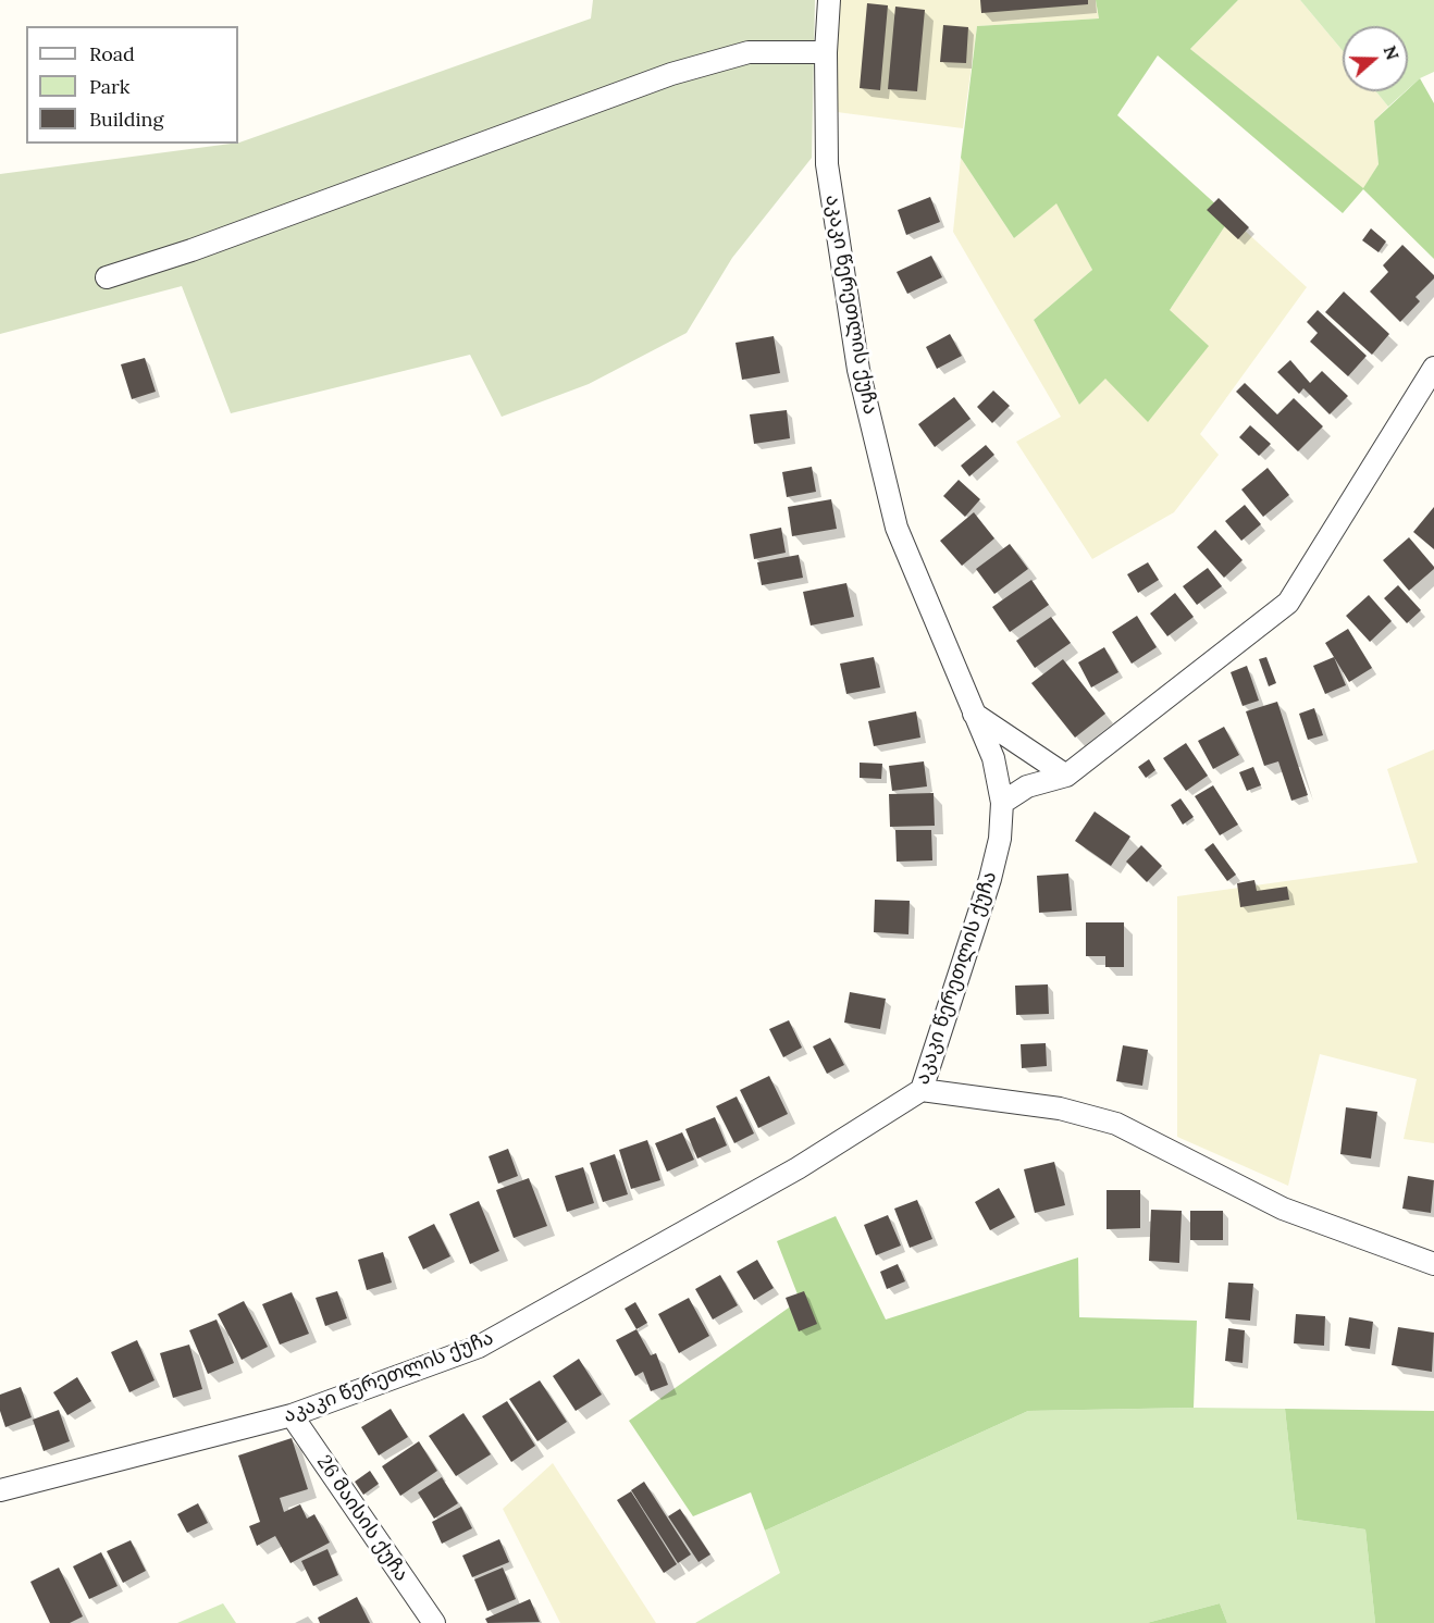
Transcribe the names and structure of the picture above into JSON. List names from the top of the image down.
{
  "streets": {
    "street": ["აკაკი წერეთლის ქუჩა", "26 მაისის ქუჩა"]
  },
  "crossings": [
    ["აკაკი წერეთლის ქუჩა", "26 მაისის ქუჩა"]
  ],
  "legend": ["Road", "Park", "Building"],
  "north": "right"
}
